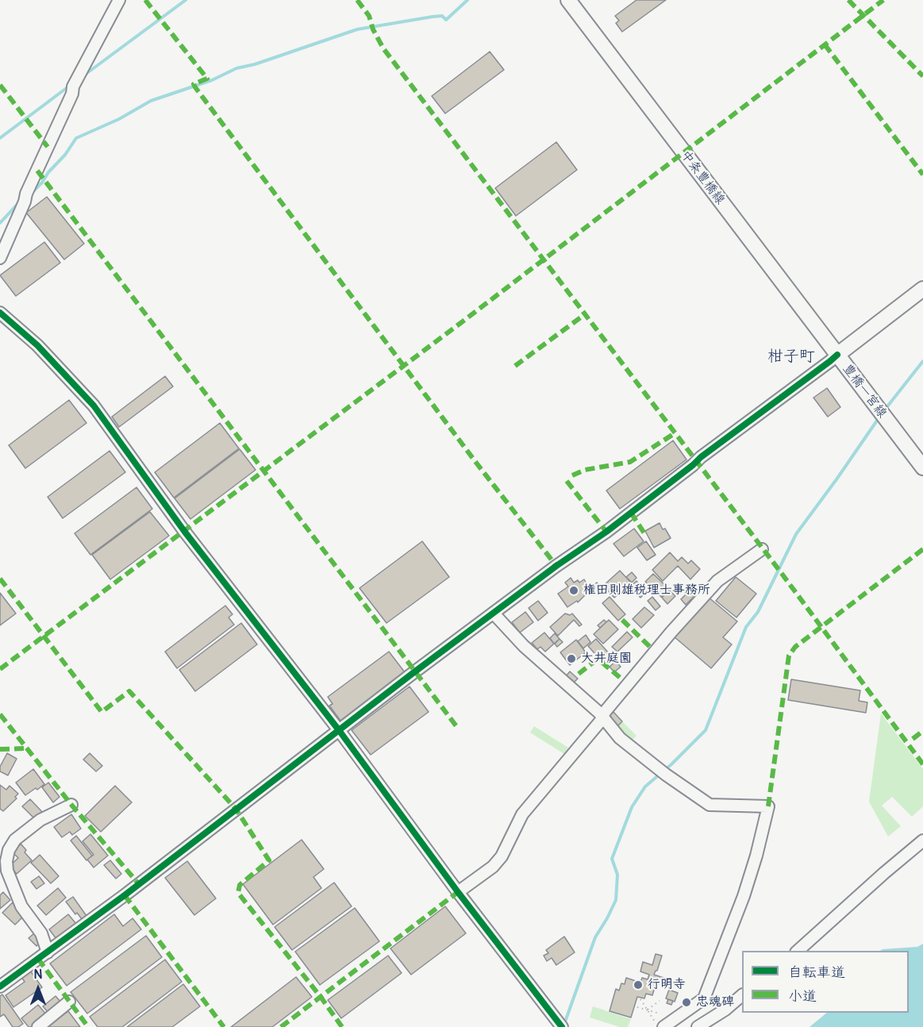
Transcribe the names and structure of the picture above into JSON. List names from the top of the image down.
{
  "streets": {
    "main road": ["中条豊橋線", "豊橋一宮線"]
  },
  "crossings": [
    ["中条豊橋線", "豊橋一宮線"]
  ],
  "districts": ["柑子町"],
  "places": [
    "権田則雄税理士事務所",
    "大井庭園",
    "行明寺",
    "忠魂碑"
  ],
  "legend": ["自転車道", "小道"],
  "north": "top"
}
